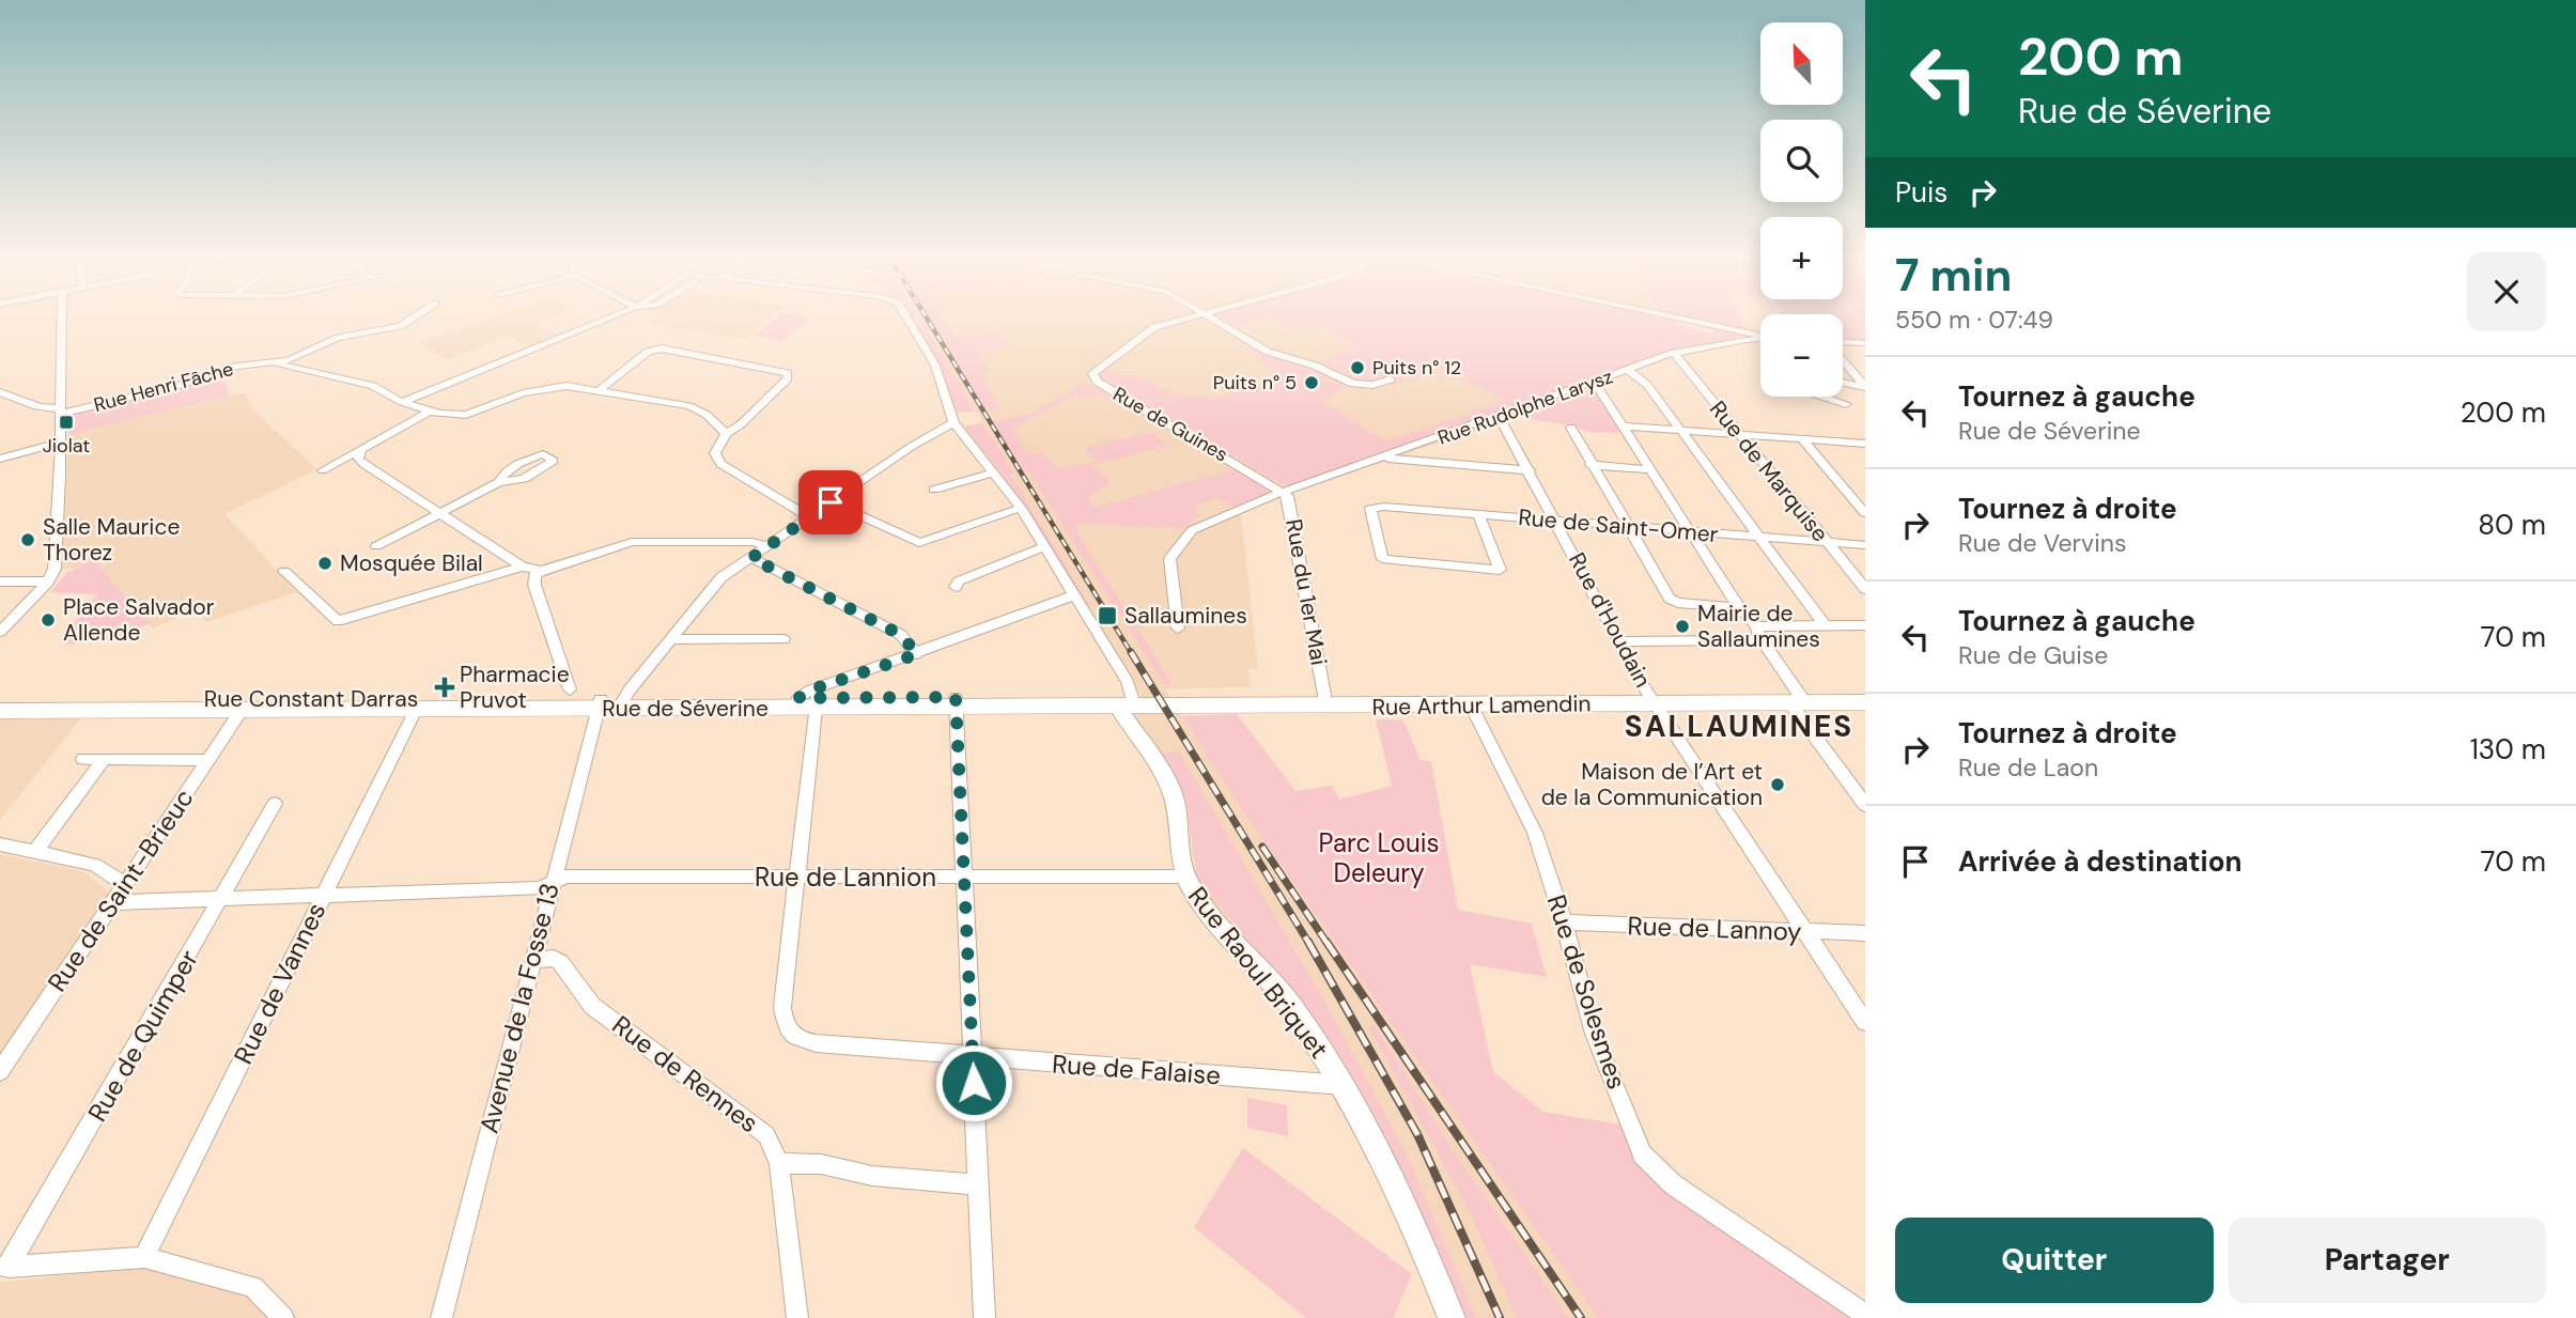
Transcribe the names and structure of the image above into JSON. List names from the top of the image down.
{
  "streets": {
    "main road": ["Rue Constant Darras", "Rue Arthur Lamendin", "Rue de Séverine"],
    "street": [
      "Rue Henri Fâche",
      "Rue Rudolphe Larysz",
      "Rue de Guines",
      "Rue de Marquise",
      "Rue de Saint-Omer",
      "Rue du 1er Mai",
      "Rue d'Houdain",
      "Rue de Lannion",
      "Rue de Saint-Brieuc",
      "Rue de Lannoy",
      "Rue Raoul Briquet",
      "Rue de Vannes",
      "Rue de Solesmes",
      "Avenue de la Fosse 13",
      "Rue de Quimper",
      "Rue de Falaise",
      "Rue de Rennes"
    ]
  },
  "crossings": [
    ["Rue Rudolphe Larysz", "Rue de Guines"],
    ["Rue Rudolphe Larysz", "Rue de Marquise"],
    ["Rue Rudolphe Larysz", "Rue du 1er Mai"],
    ["Rue Rudolphe Larysz", "Rue d'Houdain"],
    ["Rue de Guines", "Rue du 1er Mai"],
    ["Rue de Marquise", "Rue de Saint-Omer"],
    ["Rue de Saint-Omer", "Rue d'Houdain"],
    ["Rue du 1er Mai", "Rue Arthur Lamendin"],
    ["Rue d'Houdain", "Rue Arthur Lamendin"],
    ["Rue d'Houdain", "Rue de Lannoy"],
    ["Rue Constant Darras", "Rue de Séverine"],
    ["Rue Constant Darras", "Rue de Saint-Brieuc"],
    ["Rue Constant Darras", "Rue de Vannes"],
    ["Rue Constant Darras", "Avenue de la Fosse 13"],
    ["Rue Arthur Lamendin", "Rue de Séverine"],
    ["Rue Arthur Lamendin", "Rue Raoul Briquet"],
    ["Rue Arthur Lamendin", "Rue de Solesmes"],
    ["Rue de Séverine", "Rue Raoul Briquet"],
    ["Rue de Séverine", "Avenue de la Fosse 13"],
    ["Rue de Lannion", "Rue de Saint-Brieuc"],
    ["Rue de Lannion", "Rue Raoul Briquet"],
    ["Rue de Lannion", "Rue de Vannes"],
    ["Rue de Lannion", "Avenue de la Fosse 13"],
    ["Rue de Lannion", "Rue de Quimper"],
    ["Rue de Lannoy", "Rue de Solesmes"],
    ["Rue Raoul Briquet", "Rue de Falaise"],
    ["Avenue de la Fosse 13", "Rue de Rennes"]
  ],
  "districts": ["SALLAUMINES"],
  "parks": ["Parc Louis Deleury"],
  "places": {
    "other": [
      "Puits n° 12",
      "Puits n° 5",
      "Salle Maurice Thorez",
      "Mosquée Bilal",
      "Place Salvador Allende",
      "Mairie de Sallaumines",
      "Maison de l’Art et de la Communication"
    ],
    "transit": ["Jiolat", "Sallaumines"],
    "health": ["Pharmacie Pruvot"]
  },
  "north": "top left",
  "page": {
    "turn": ["200 m", "Rue de Séverine"],
    "map_buttons": ["+", "−"],
    "then": "Puis",
    "heading": ["7 min", "550 m · 07:49"],
    "list": [
      {
        "name": "Tournez à gauche",
        "note": "Rue de Séverine",
        "value": "200 m"
      },
      {
        "name": "Tournez à droite",
        "note": "Rue de Vervins",
        "value": "80 m"
      },
      {
        "name": "Tournez à gauche",
        "note": "Rue de Guise",
        "value": "70 m"
      },
      {
        "name": "Tournez à droite",
        "note": "Rue de Laon",
        "value": "130 m"
      },
      {
        "name": "Arrivée à destination",
        "value": "70 m"
      }
    ],
    "buttons": ["Quitter", "Partager"]
  }
}
